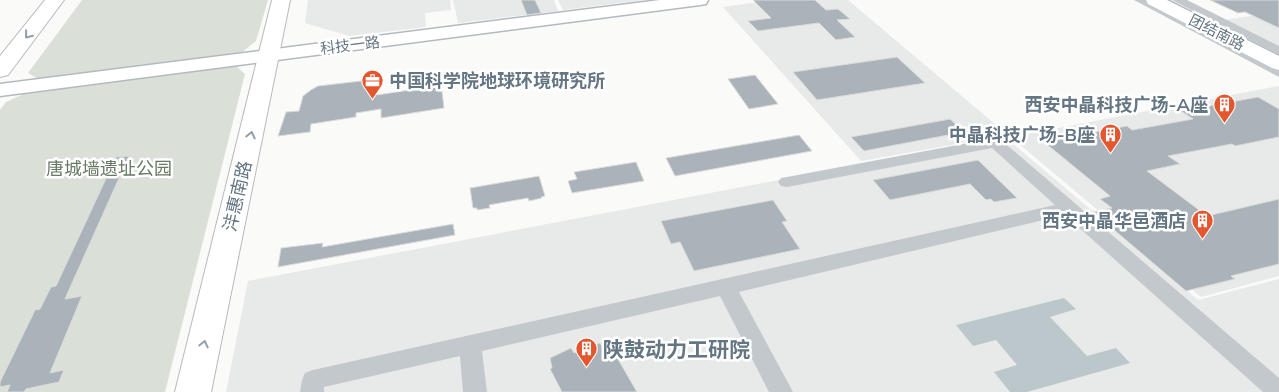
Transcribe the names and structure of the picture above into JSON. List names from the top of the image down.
{
  "streets": {
    "main road": ["沣惠南路"],
    "street": ["团结南路", "科技一路"]
  },
  "crossings": [
    ["科技一路", "沣惠南路"]
  ],
  "one_way": ["沣惠南路"],
  "parks": ["唐城墙遗址公园"],
  "places": {
    "office": ["中国科学院地球环境研究所"],
    "building": [
      "西安中晶科技广场-A座",
      "中晶科技广场-B座",
      "西安中晶华邑酒店",
      "陕鼓动力工研院"
    ]
  }
}
